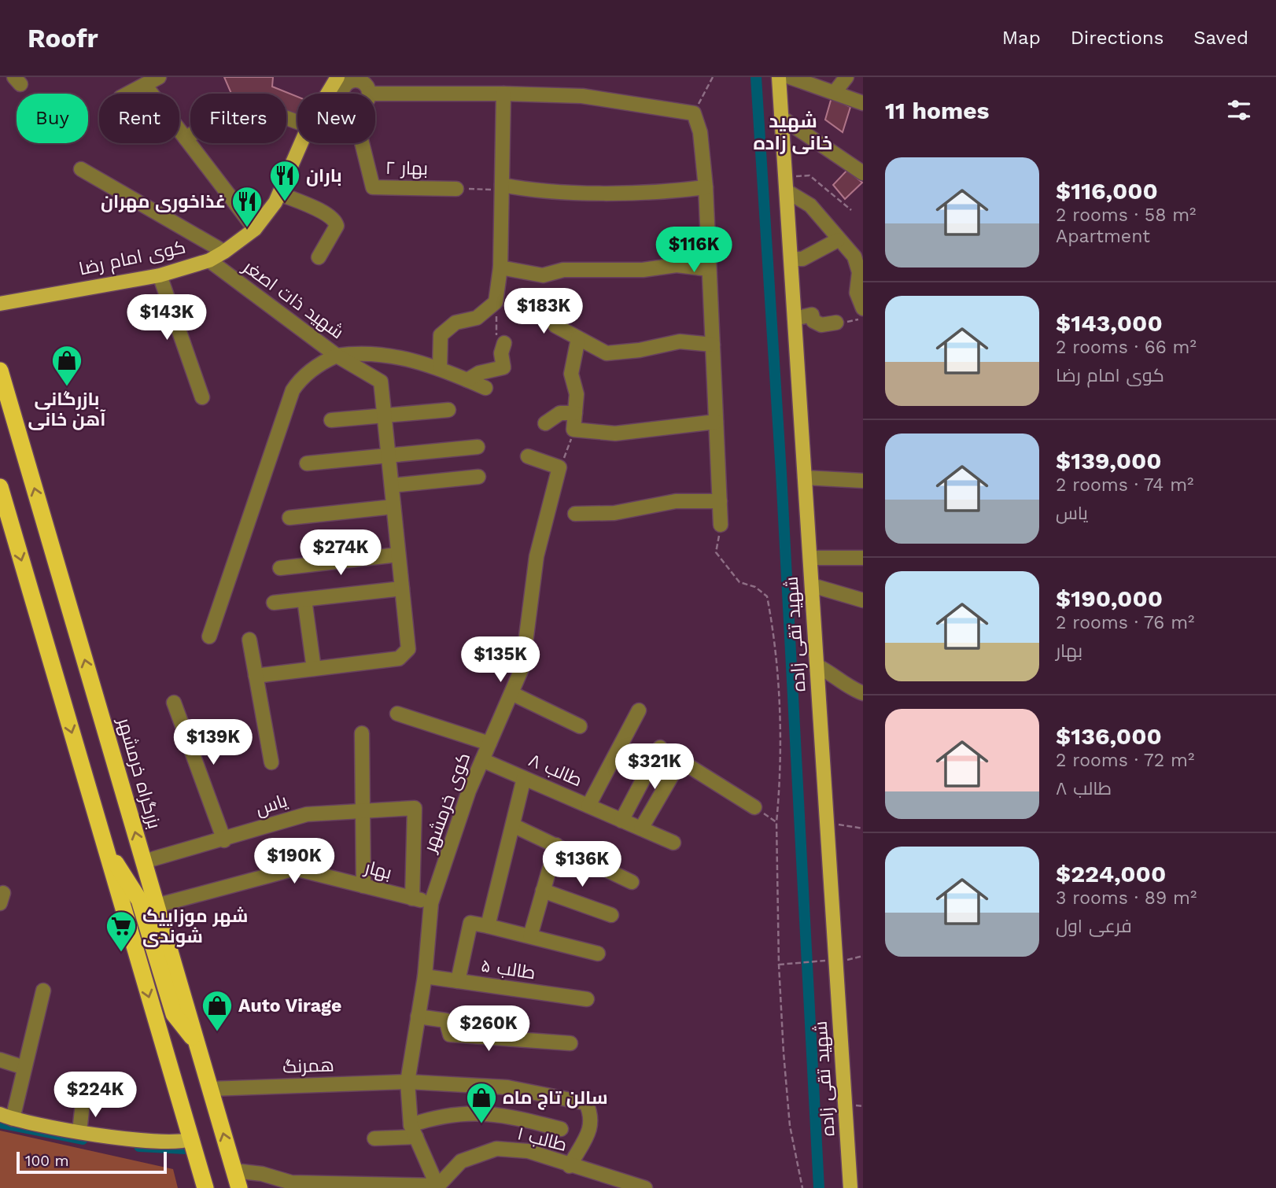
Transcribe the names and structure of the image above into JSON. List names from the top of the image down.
{
  "streets": {
    "highway": ["بزرگراه خرمشهر"],
    "main road": ["کوی امام رضا", "شهید تقی زاده"],
    "street": [
      "بهار ۲",
      "شهید ذات اصغر",
      "طالب ۸",
      "کوی خرمشهر",
      "یاس",
      "بهار",
      "طالب ۵",
      "همرنگ",
      "طالب ۱"
    ]
  },
  "crossings": [
    ["کوی امام رضا", "شهید ذات اصغر"],
    ["طالب ۸", "کوی خرمشهر"],
    ["بزرگراه خرمشهر", "یاس"],
    ["بزرگراه خرمشهر", "بهار"],
    ["بزرگراه خرمشهر", "همرنگ"],
    ["کوی خرمشهر", "بهار"],
    ["کوی خرمشهر", "طالب ۵"],
    ["کوی خرمشهر", "همرنگ"],
    ["کوی خرمشهر", "طالب ۱"],
    ["یاس", "بهار"],
    ["همرنگ", "طالب ۱"]
  ],
  "districts": ["شهید خانی زاده"],
  "places": {
    "restaurant": ["باران", "غذاخوری مهران"],
    "shop": ["بازرگانی آهن خانی", "Auto Virage", "سالن تاج ماه"],
    "supermarket": ["شهر موزاییک شوندی"]
  },
  "scale_bar": "100 m",
  "page": {
    "header": "Roofr",
    "nav": ["Map", "Directions", "Saved"],
    "heading": "11 homes",
    "chip": [
      "Buy",
      "Rent",
      "Filters",
      "New"
    ],
    "list": [
      {
        "name": "$116,000",
        "note": "2 rooms · 58 m² · Apartment"
      },
      {
        "name": "$143,000",
        "note": "2 rooms · 66 m² · کوی امام رضا"
      },
      {
        "name": "$139,000",
        "note": "2 rooms · 74 m² · یاس"
      },
      {
        "name": "$190,000",
        "note": "2 rooms · 76 m² · بهار"
      },
      {
        "name": "$136,000",
        "note": "2 rooms · 72 m² · طالب ۸"
      },
      {
        "name": "$224,000",
        "note": "3 rooms · 89 m² · فرعی اول"
      }
    ],
    "price": [
      "$116K",
      "$183K",
      "$143K",
      "$274K",
      "$135K",
      "$139K",
      "$321K",
      "$190K",
      "$136K",
      "$260K",
      "$224K"
    ],
    "scale": "100 m"
  }
}
